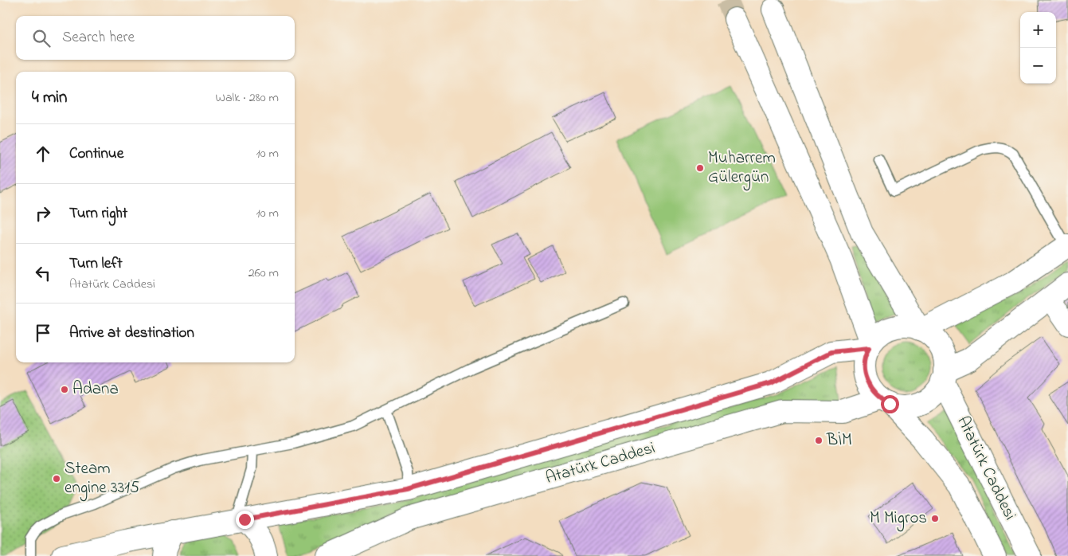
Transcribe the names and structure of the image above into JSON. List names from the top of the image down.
{
  "streets": {
    "main road": ["Atatürk Caddesi"]
  },
  "places": [
    "Muharrem Gülergün",
    "Adana",
    "BİM",
    "Steam engine 3315",
    "M Migros"
  ],
  "page": {
    "map_buttons": ["+", "−"],
    "search": "Search here",
    "heading": ["4 min", "Walk · 280 m"],
    "list": [
      ["Continue", "10 m"],
      ["Turn right", "10 m"],
      ["Turn left", "Atatürk Caddesi", "260 m"],
      "Arrive at destination"
    ]
  }
}
